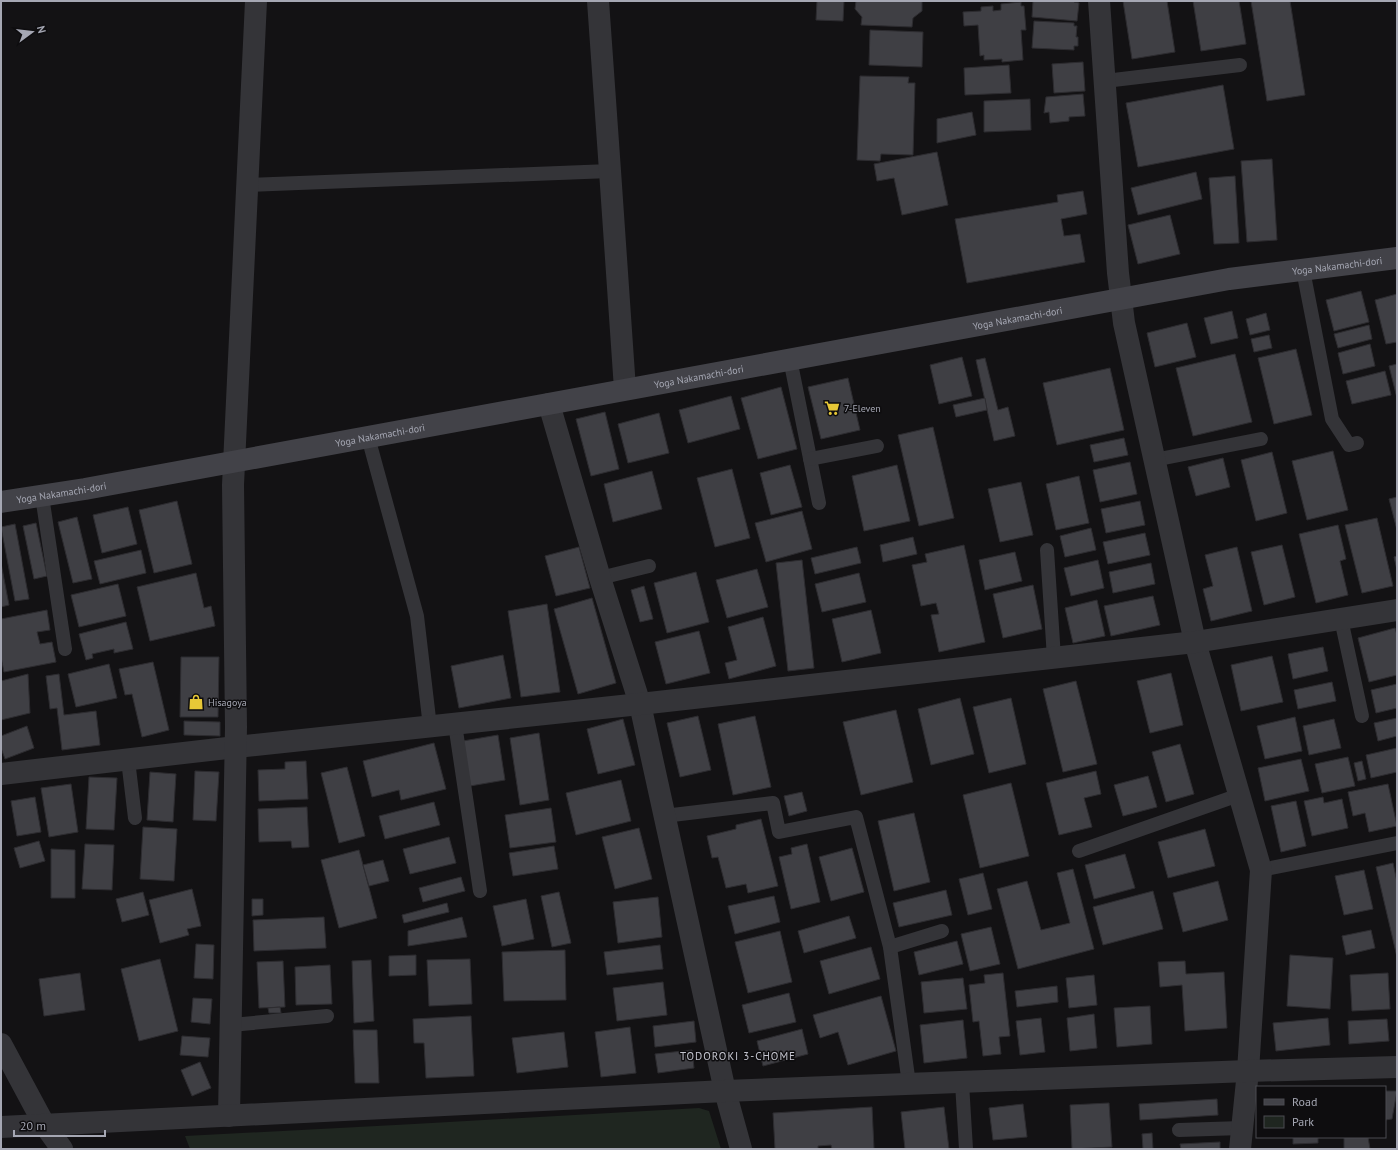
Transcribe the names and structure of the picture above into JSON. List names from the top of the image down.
{
  "streets": {
    "street": ["Yoga Nakamachi-dori"]
  },
  "districts": ["TODOROKI 3-CHOME"],
  "places": {
    "supermarket": ["7-Eleven"],
    "shop": ["Hisagoya"]
  },
  "legend": ["Road", "Park"],
  "scale_bar": "20 m",
  "north": "right"
}
